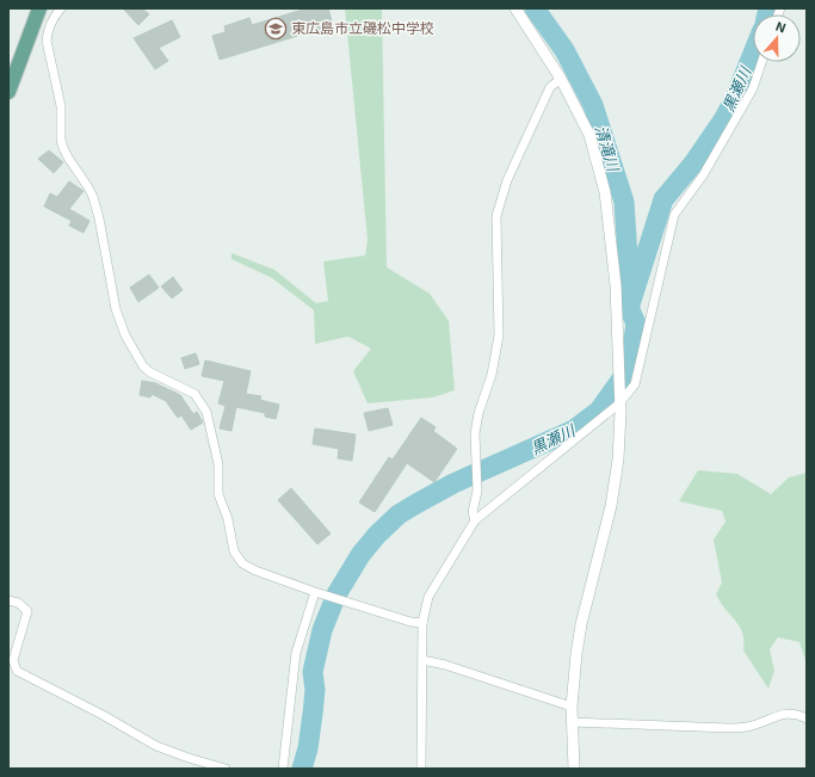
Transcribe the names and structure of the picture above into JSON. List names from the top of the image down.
{
  "water": ["黒瀬川", "清滝川"],
  "places": {
    "school or university": ["東広島市立磯松中学校"]
  },
  "north": "top"
}
